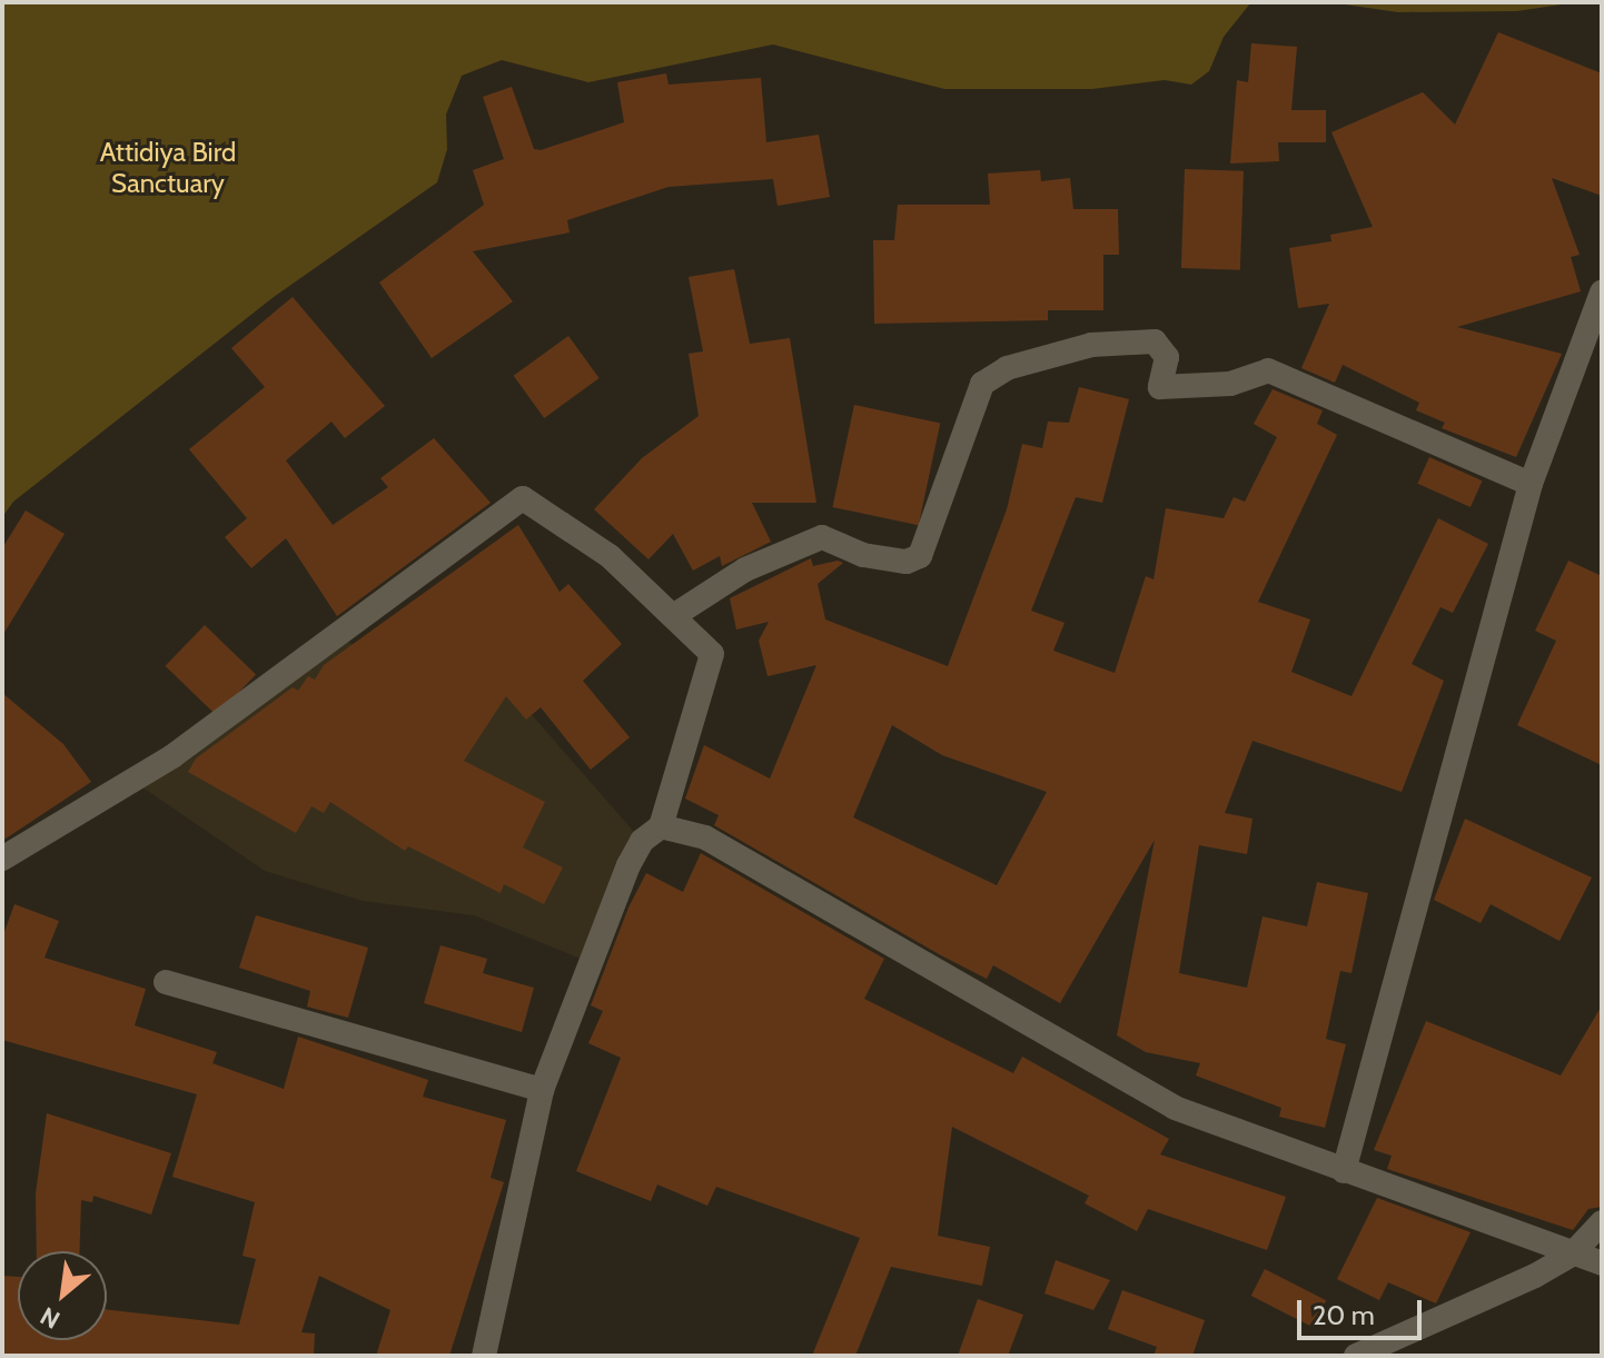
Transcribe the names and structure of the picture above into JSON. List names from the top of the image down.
{
  "parks": ["Attidiya Bird Sanctuary"],
  "scale_bar": "20 m",
  "north": "bottom left"
}
